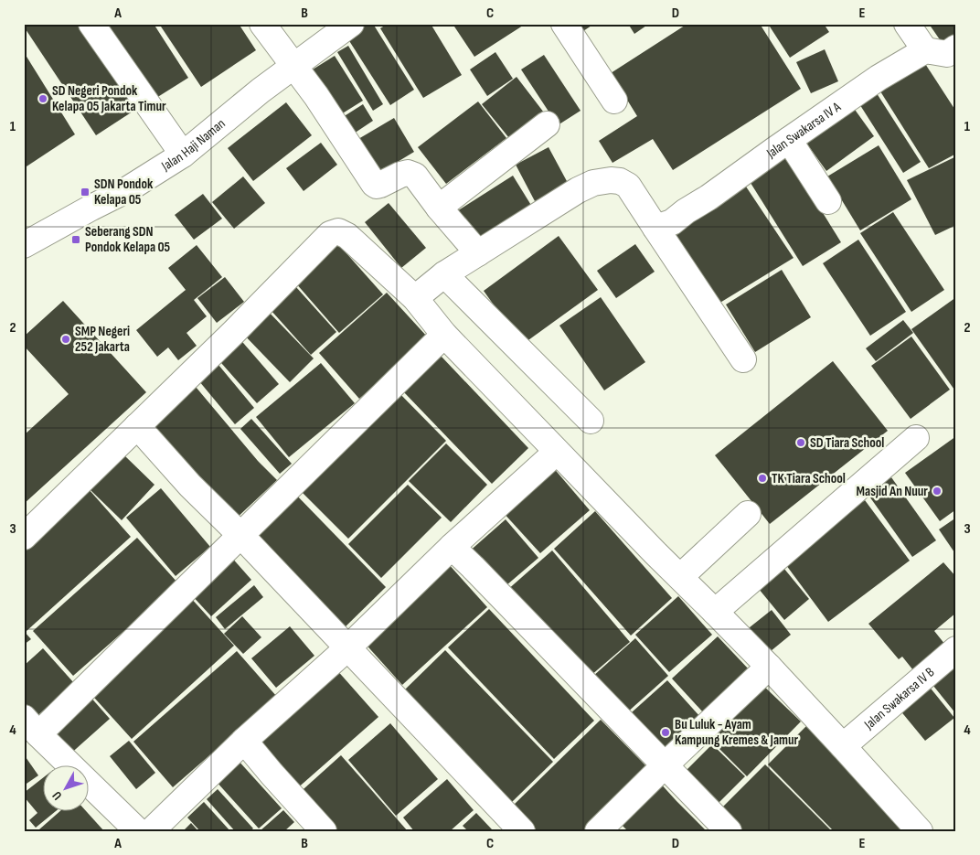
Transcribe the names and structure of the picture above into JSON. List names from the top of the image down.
{
  "streets": {
    "street": ["Jalan Swakarsa IV A", "Jalan Haji Naman", "Jalan Swakarsa IV B"]
  },
  "places": {
    "other": [
      "SD Negeri Pondok Kelapa 05 Jakarta Timur",
      "SMP Negeri 252 Jakarta",
      "SD Tiara School",
      "TK Tiara School",
      "Masjid An Nuur",
      "Bu Luluk - Ayam Kampung Kremes & Jamur"
    ],
    "transit": ["SDN Pondok Kelapa 05", "Seberang SDN Pondok Kelapa 05"]
  },
  "north": "bottom left",
  "grid": {
    "columns": [
      "A",
      "B",
      "C",
      "D",
      "E"
    ],
    "rows": [
      "1",
      "2",
      "3",
      "4"
    ]
  }
}
